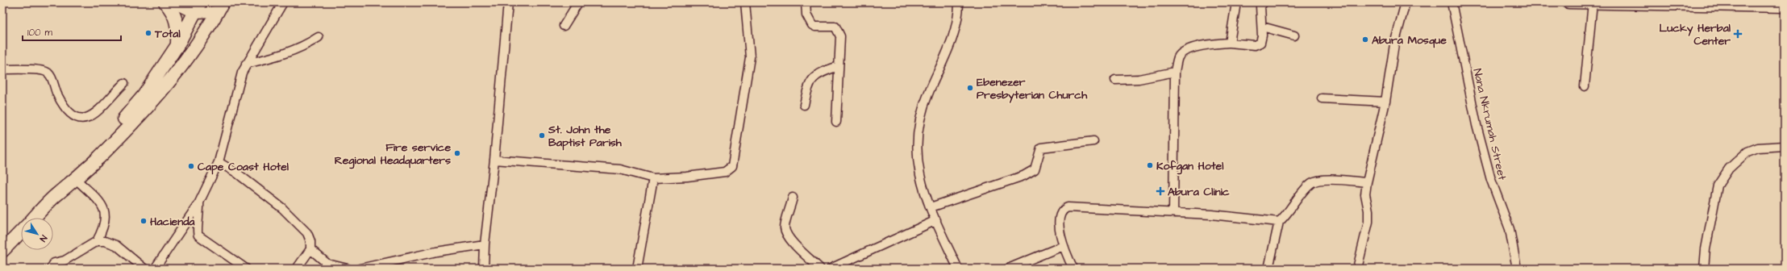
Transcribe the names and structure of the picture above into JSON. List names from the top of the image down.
{
  "streets": {
    "street": ["Nana Nkrumah Street"]
  },
  "places": {
    "other": [
      "Total",
      "Abura Mosque",
      "Ebenezer Presbyterian Church",
      "St. John the Baptist Parish",
      "Fire service Regional Headquarters",
      "Kofgan Hotel",
      "Cape Coast Hotel",
      "Hacienda"
    ],
    "health": ["Lucky Herbal Center", "Abura Clinic"]
  },
  "scale_bar": "100 m",
  "north": "bottom right"
}
